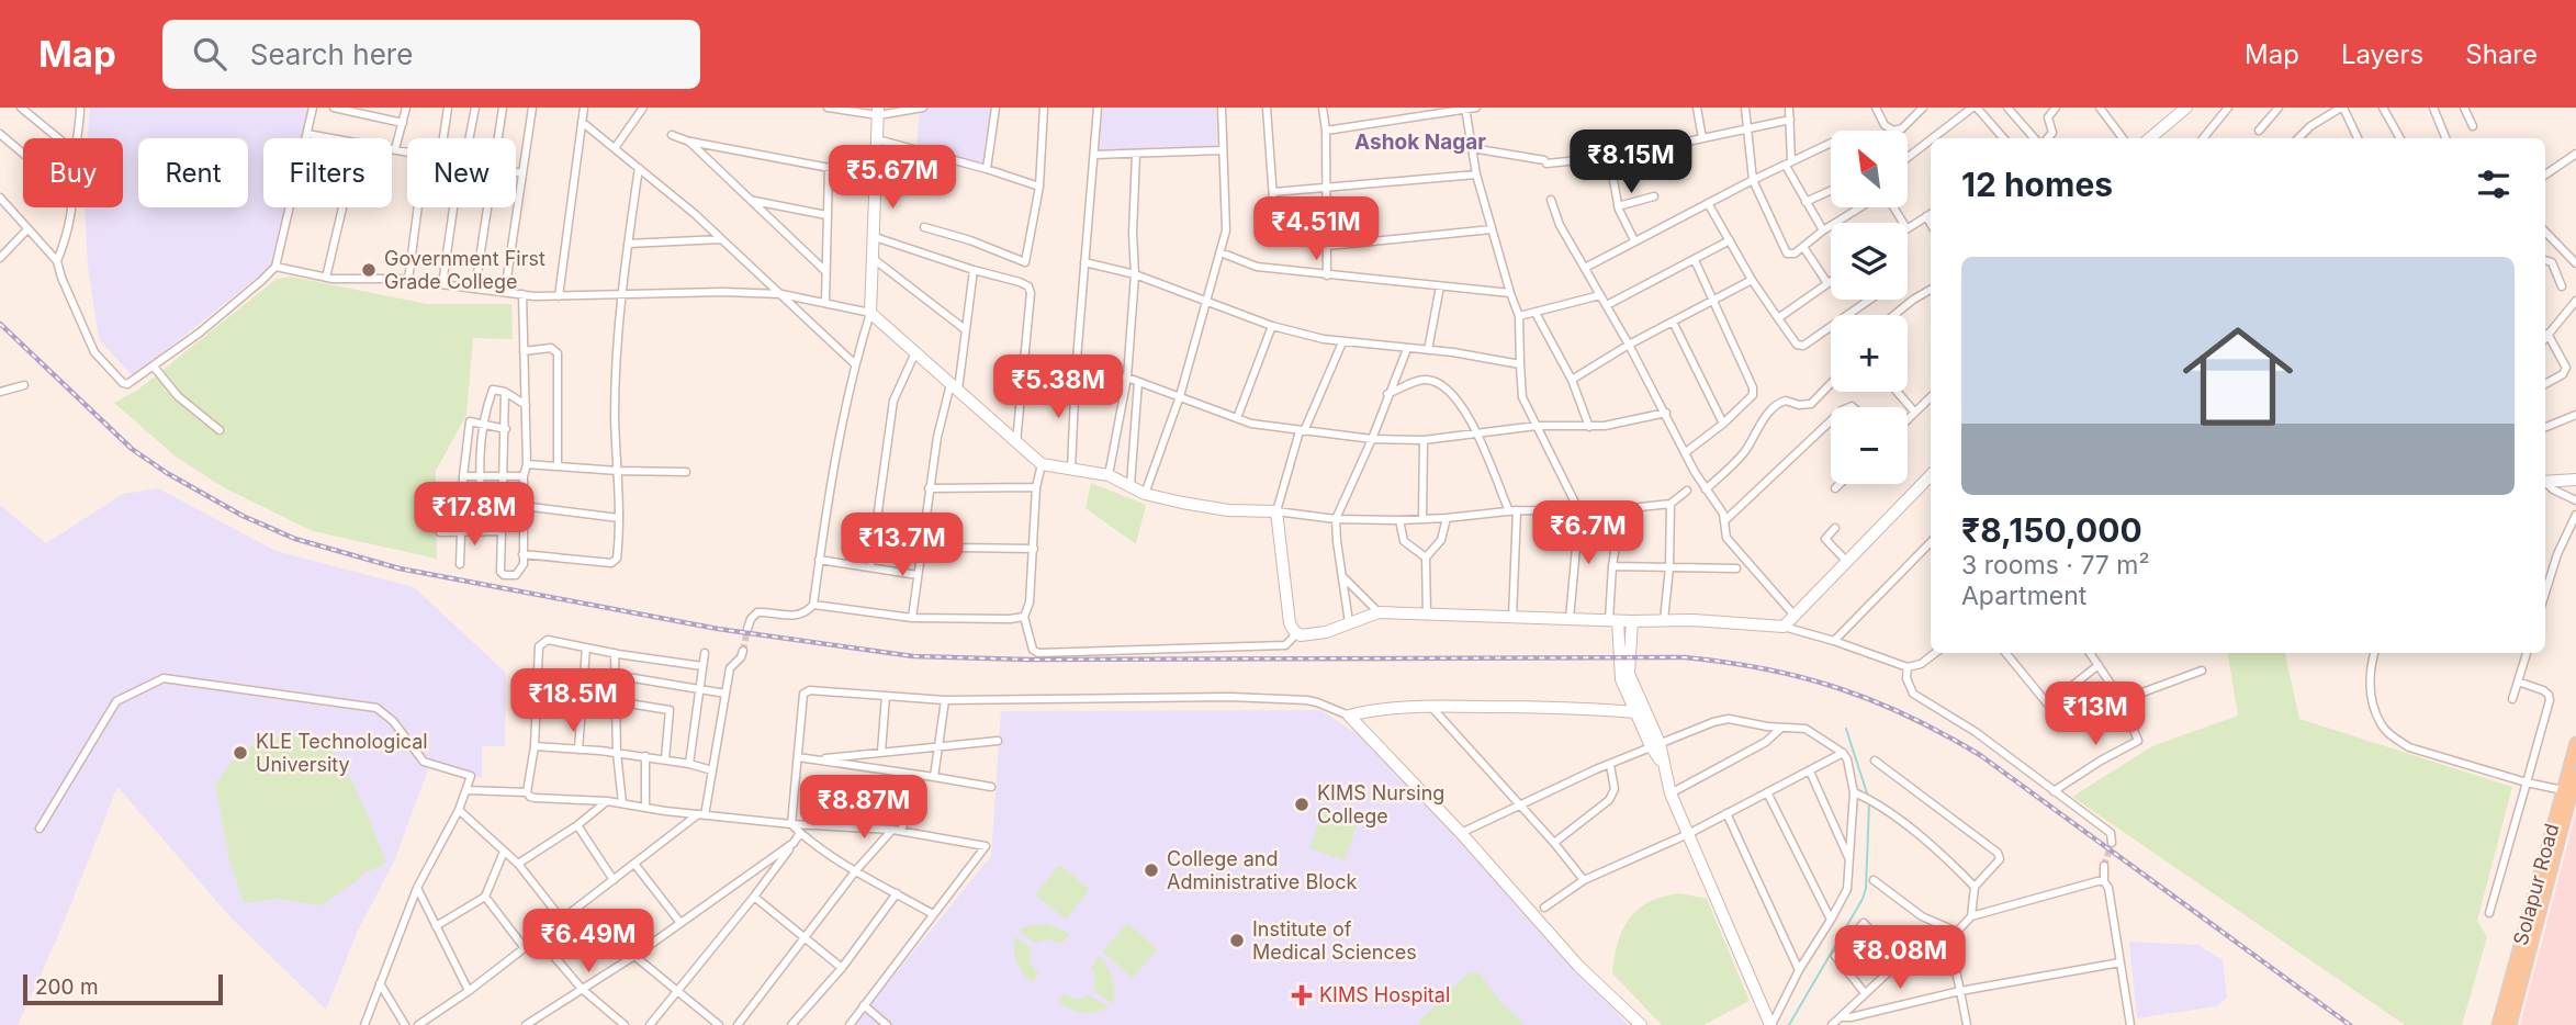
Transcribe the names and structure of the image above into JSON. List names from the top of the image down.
{
  "streets": {
    "main road": ["Solapur Road"]
  },
  "districts": ["Ashok Nagar"],
  "places": {
    "other": [
      "Government First Grade College",
      "KLE Technological University",
      "KIMS Nursing College",
      "College and Administrative Block",
      "Institute of Medical Sciences"
    ],
    "health": ["KIMS Hospital"]
  },
  "scale_bar": "200 m",
  "north": "top left",
  "page": {
    "header": "Map",
    "search": "Search here",
    "nav": ["Map", "Layers", "Share"],
    "price": [
      "₹8.15M",
      "₹5.67M",
      "₹4.51M",
      "₹5.38M",
      "₹17.8M",
      "₹6.7M",
      "₹13.7M",
      "₹18.5M",
      "₹13M",
      "₹8.87M",
      "₹6.49M",
      "₹8.08M"
    ],
    "map_buttons": ["+", "−"],
    "chip": [
      "Buy",
      "Rent",
      "Filters",
      "New"
    ],
    "heading": "12 homes",
    "list": [
      {
        "name": "₹8,150,000",
        "note": "3 rooms · 77 m² · Apartment"
      }
    ],
    "scale": "200 m"
  }
}
